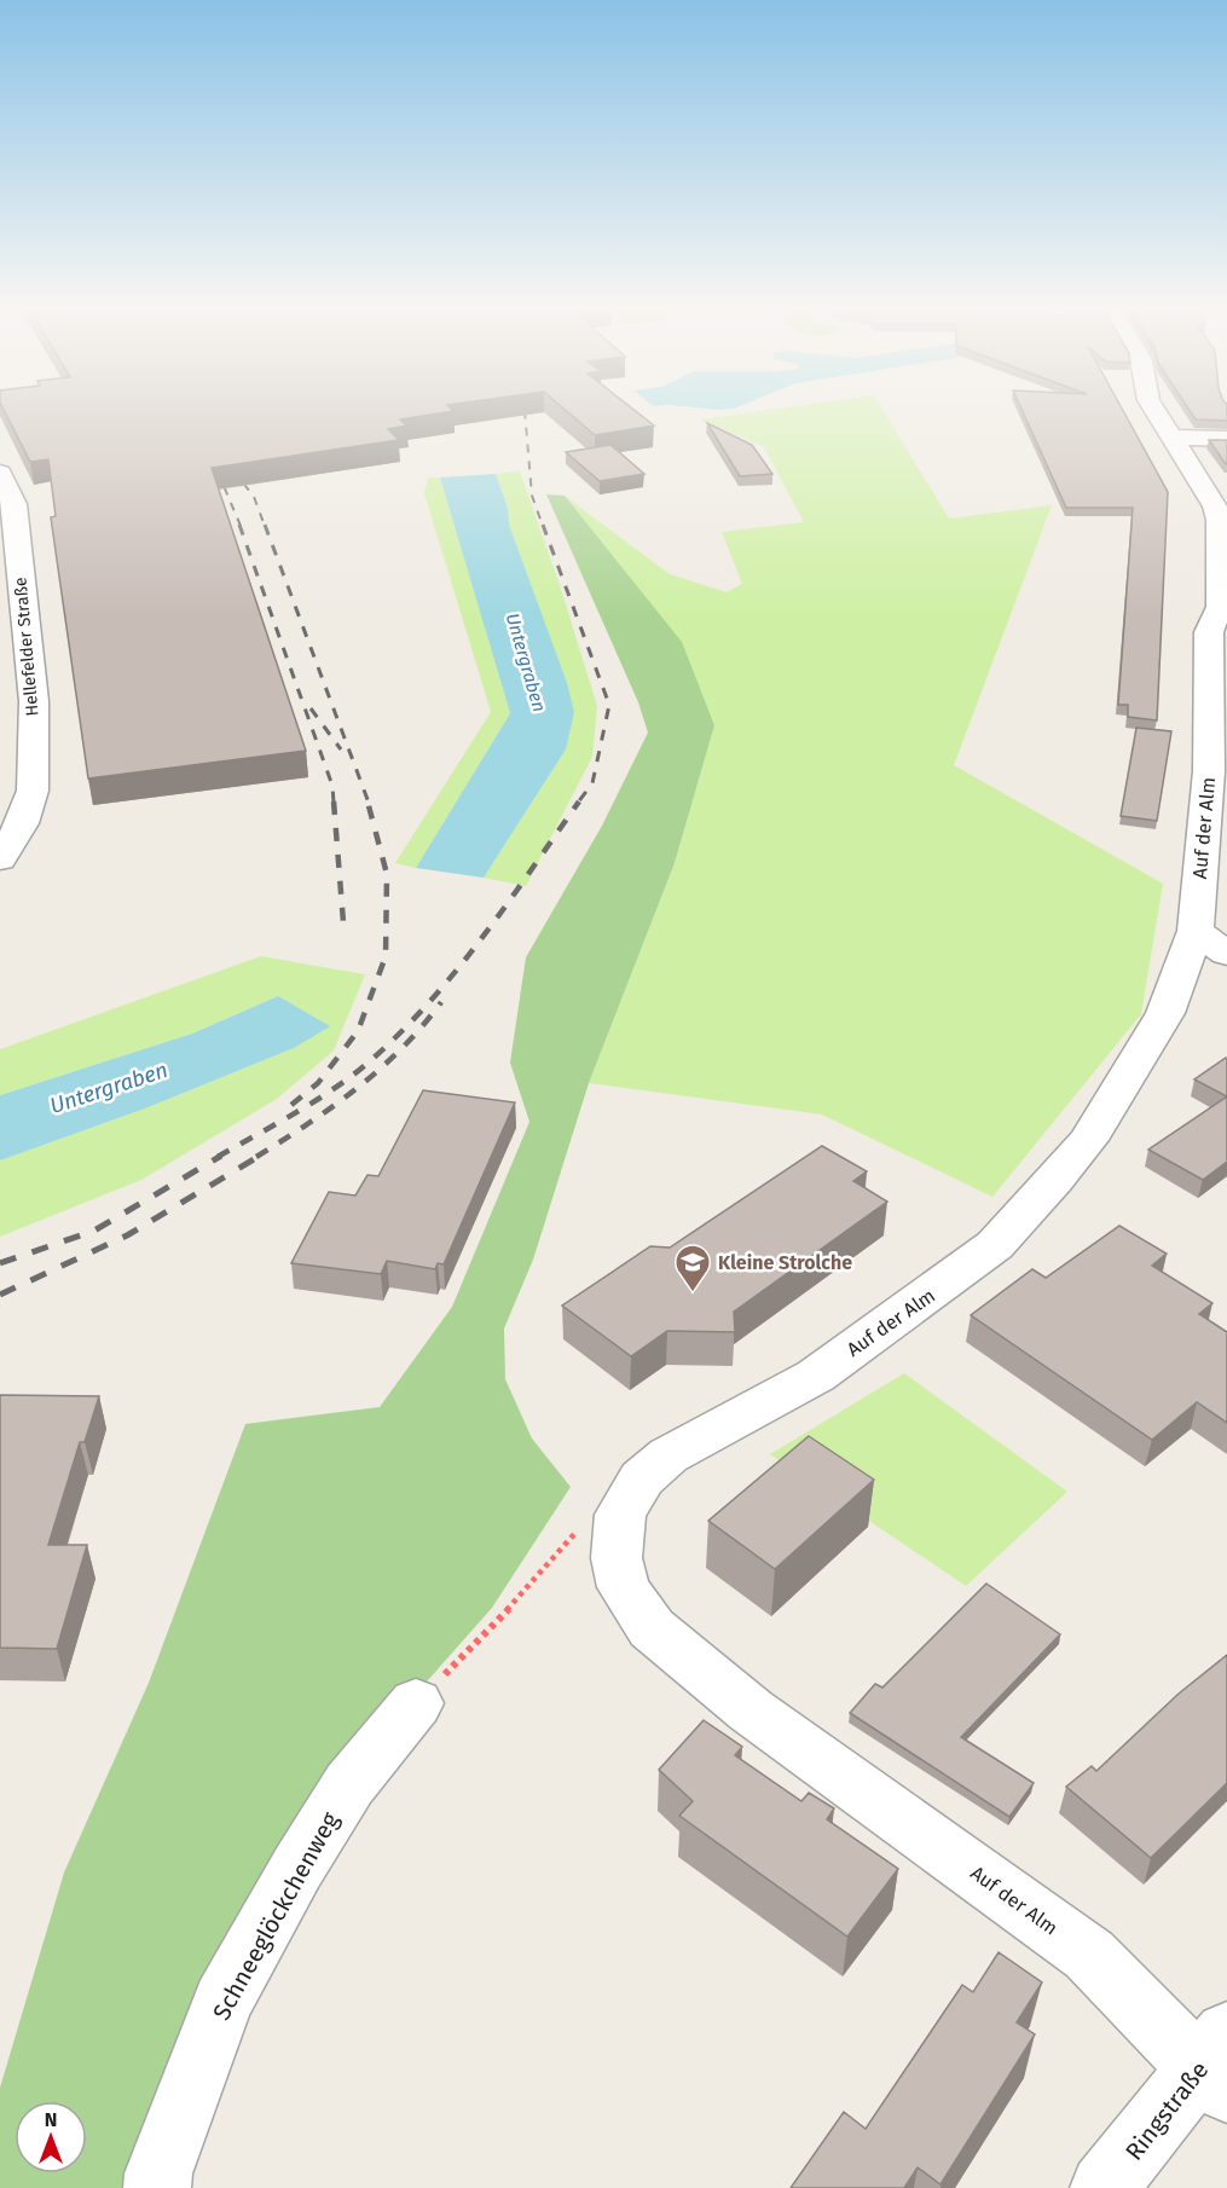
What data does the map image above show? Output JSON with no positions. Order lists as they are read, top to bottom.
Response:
{
  "streets": {
    "street": [
      "Hellefelder Straße",
      "Auf der Alm",
      "Schneeglöckchenweg",
      "Ringstraße"
    ]
  },
  "crossings": [
    ["Auf der Alm", "Ringstraße"]
  ],
  "water": ["Untergraben"],
  "places": {
    "school or university": ["Kleine Strolche"]
  },
  "north": "top"
}
